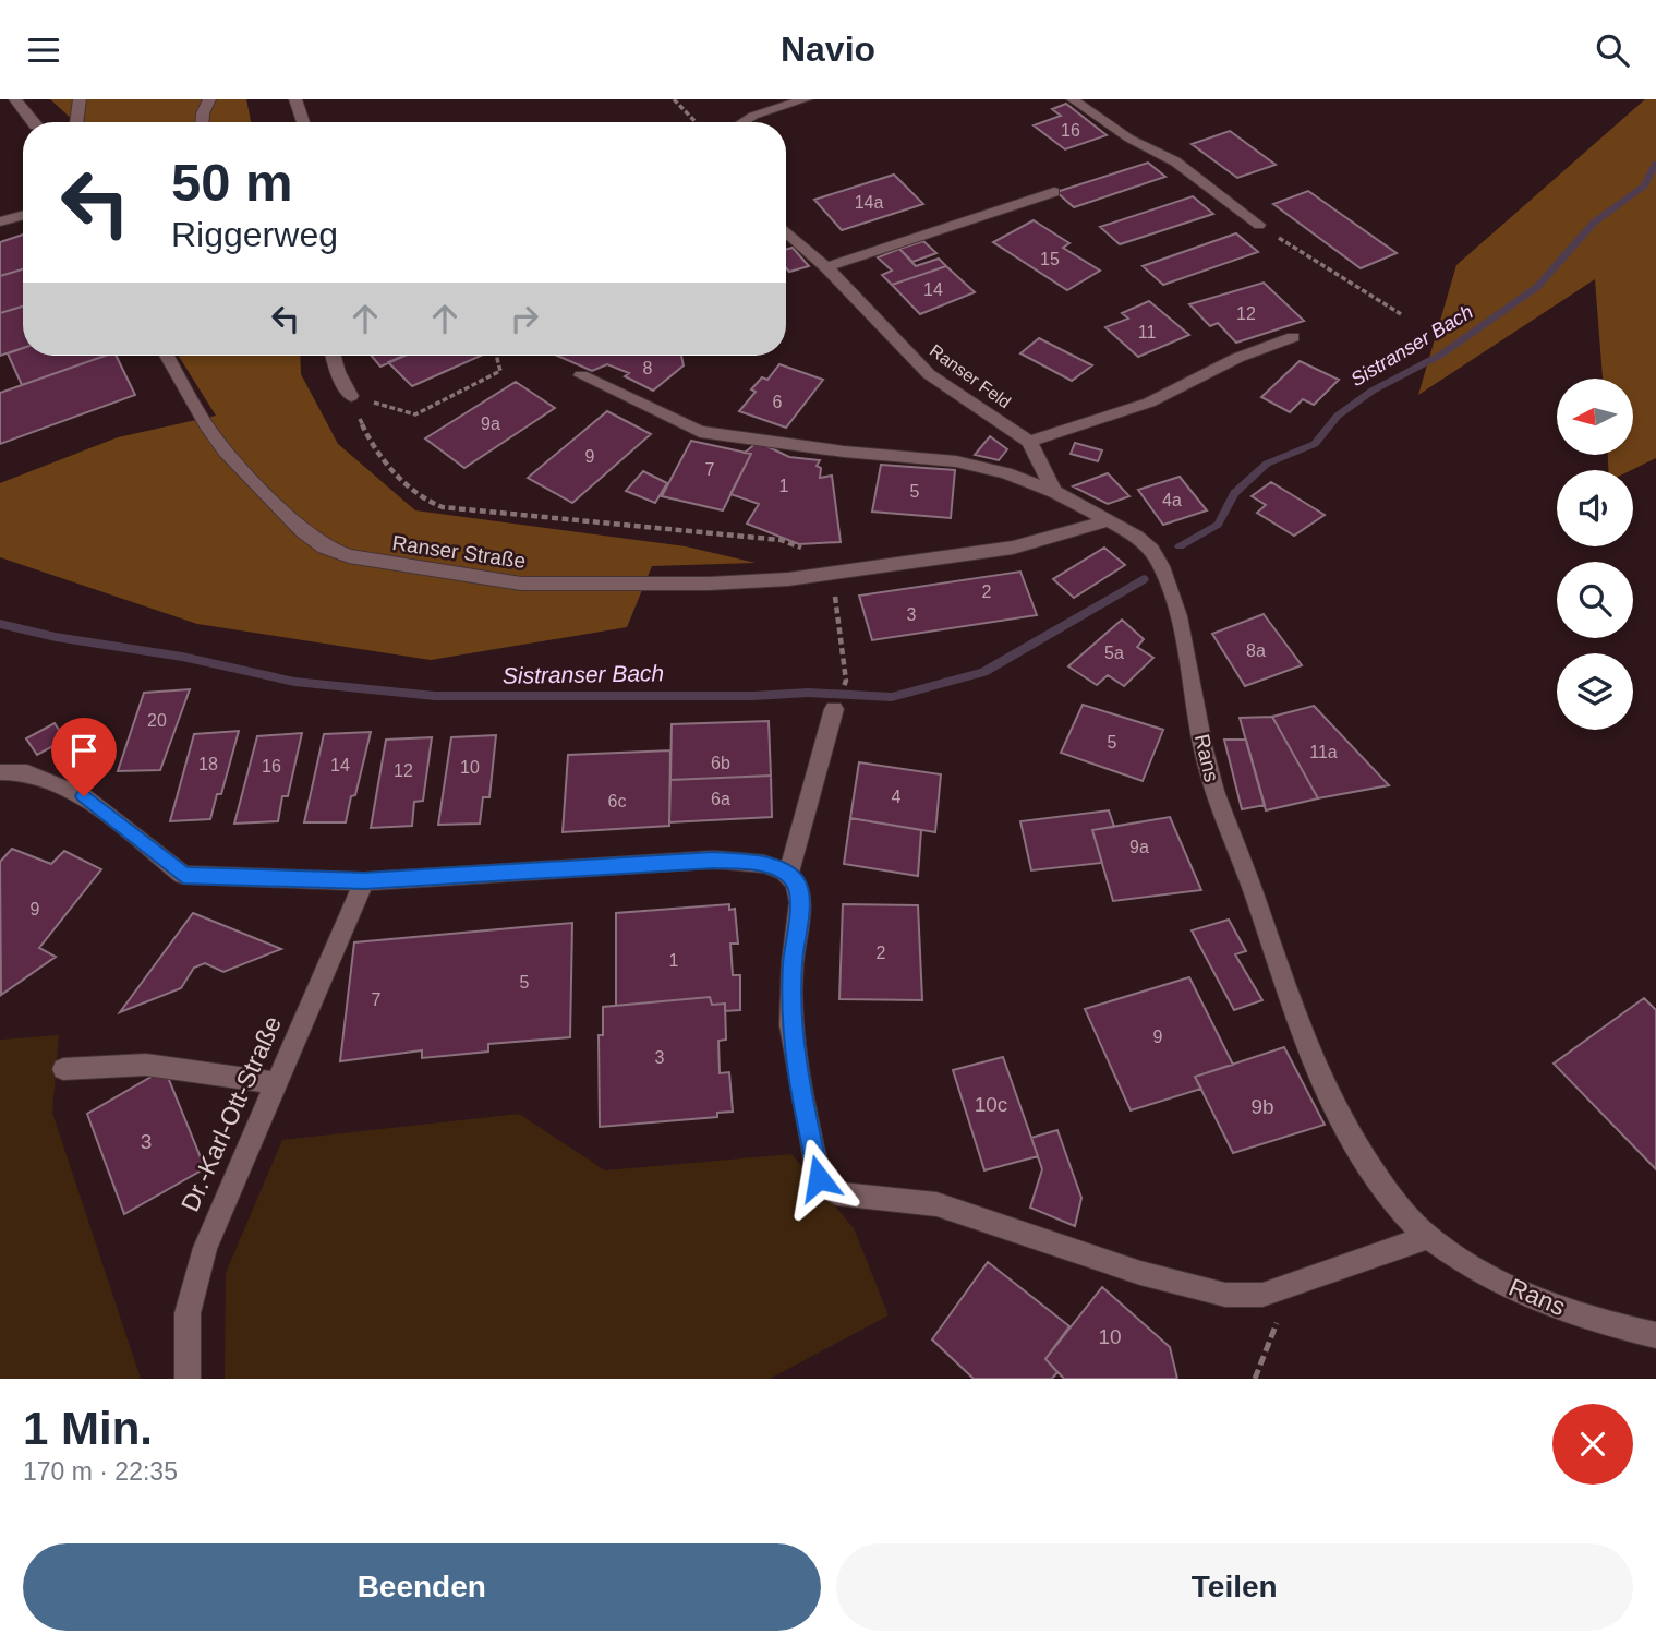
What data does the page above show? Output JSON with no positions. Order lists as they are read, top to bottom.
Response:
{
  "streets": {
    "street": [
      "Ranser Feld",
      "Ranser Straße",
      "Rans",
      "Dr.-Karl-Ott-Straße"
    ]
  },
  "water": ["Sistranser Bach"],
  "house_numbers": [
    "16",
    "14a",
    "15",
    "14",
    "12",
    "11",
    "8",
    "6",
    "9a",
    "9",
    "7",
    "1",
    "5",
    "4a",
    "2",
    "3",
    "8a",
    "5a",
    "20",
    "5",
    "11a",
    "6b",
    "18",
    "14",
    "16",
    "10",
    "12",
    "4",
    "6a",
    "6c",
    "9a",
    "9",
    "2",
    "1",
    "5",
    "7",
    "9",
    "3",
    "10c",
    "9b",
    "3",
    "10"
  ],
  "north": "left",
  "page": {
    "header": "Navio",
    "turn": ["50 m", "Riggerweg"],
    "heading": ["1 Min.", "170 m · 22:35"],
    "buttons": ["Beenden", "Teilen"]
  }
}
